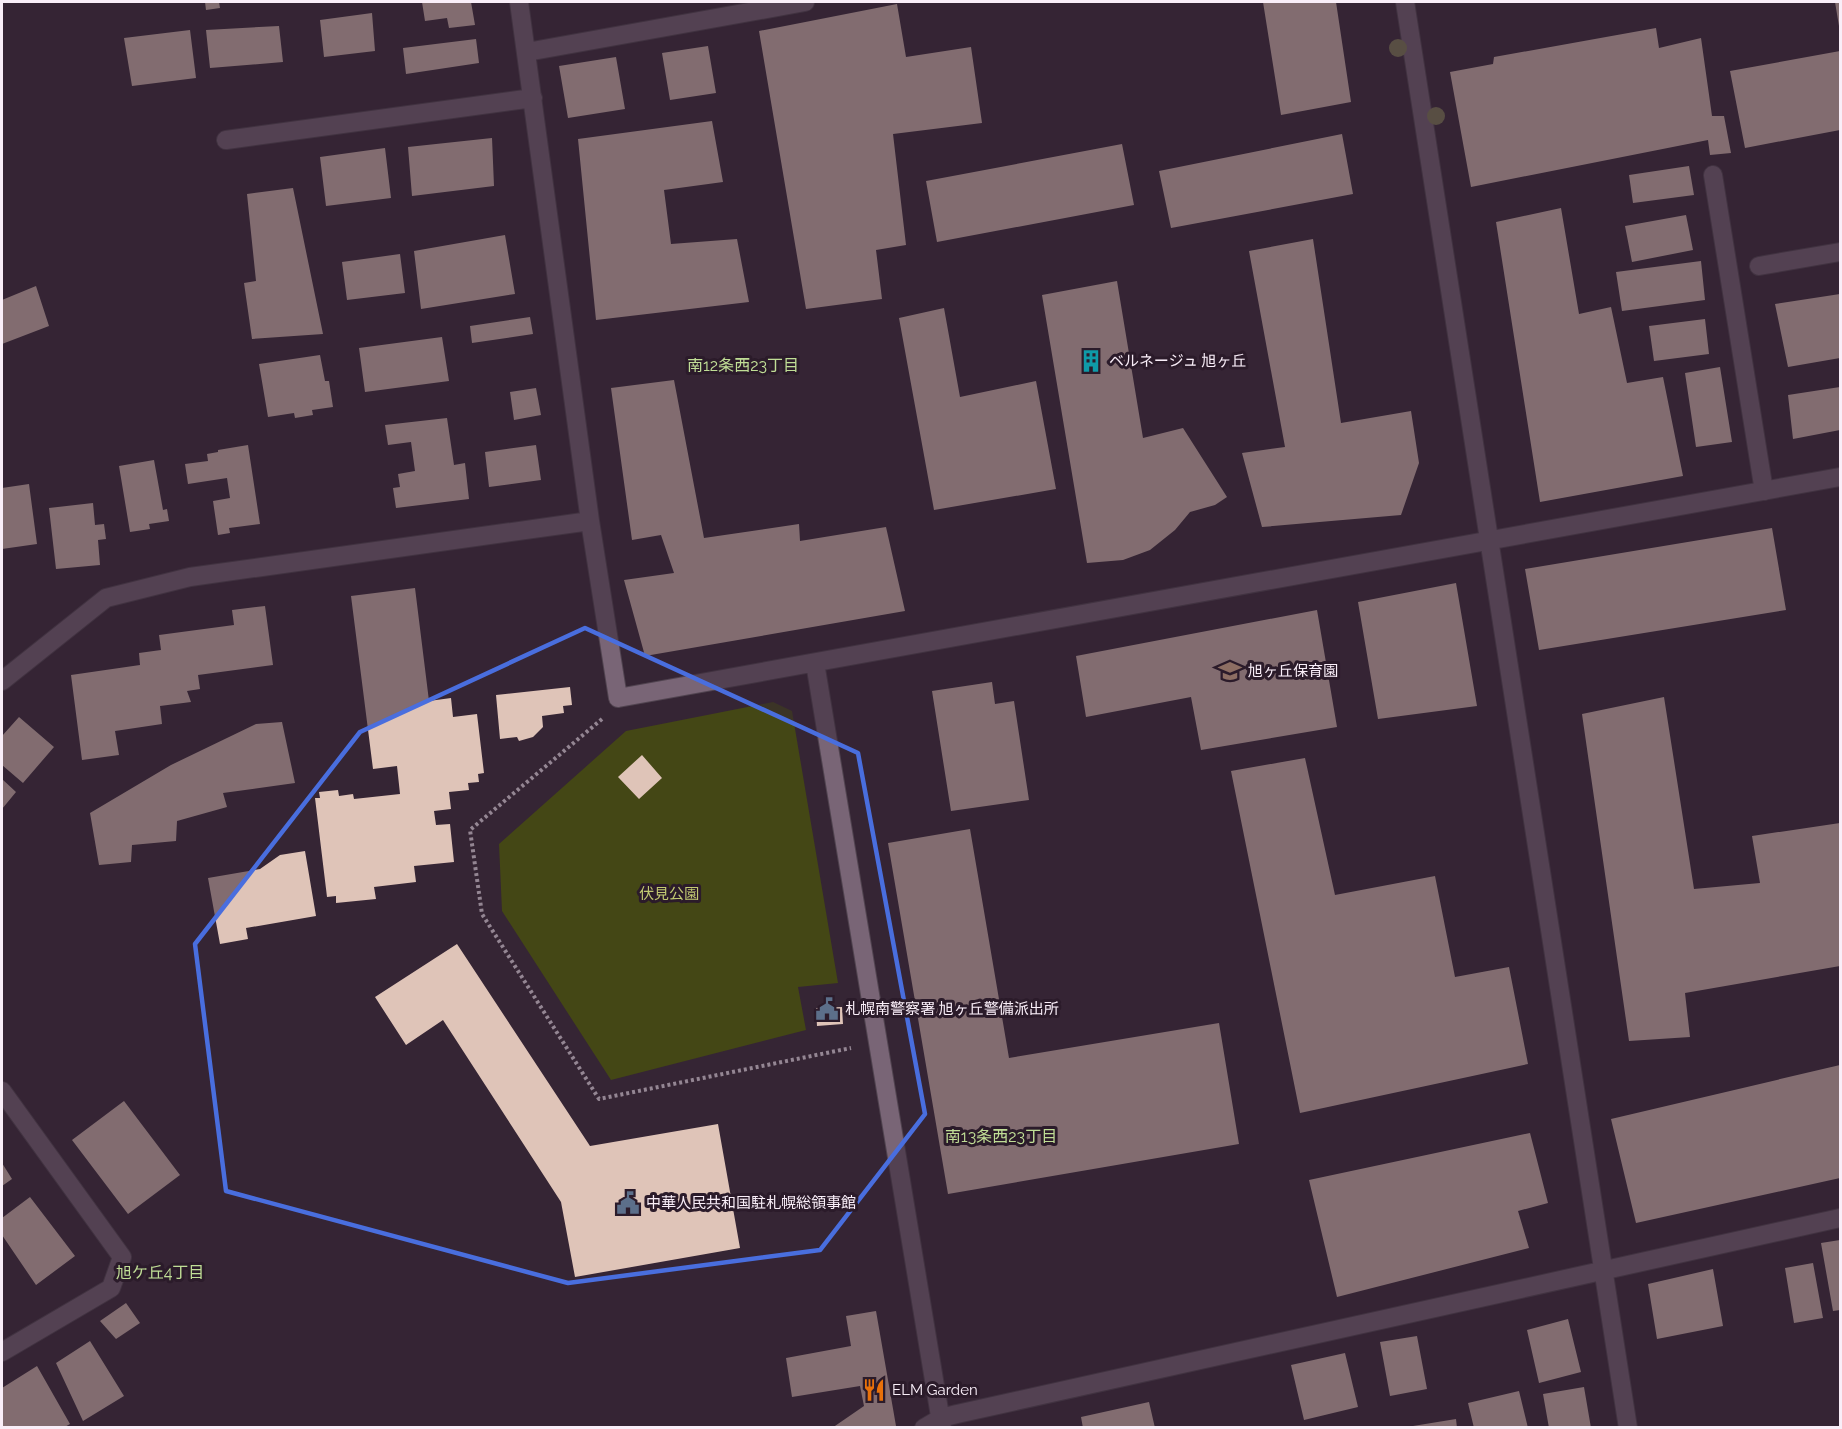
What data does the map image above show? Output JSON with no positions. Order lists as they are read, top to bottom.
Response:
{
  "districts": ["南12条西23丁目", "南13条西23丁目", "旭ケ丘4丁目"],
  "parks": ["伏見公園"],
  "places": {
    "building": ["ベルネージュ 旭ヶ丘"],
    "school or university": ["旭ヶ丘保育園"],
    "public building": ["札幌南警察署 旭ヶ丘警備派出所", "中華人民共和国駐札幌総領事館"],
    "restaurant": ["ELM Garden"]
  }
}
